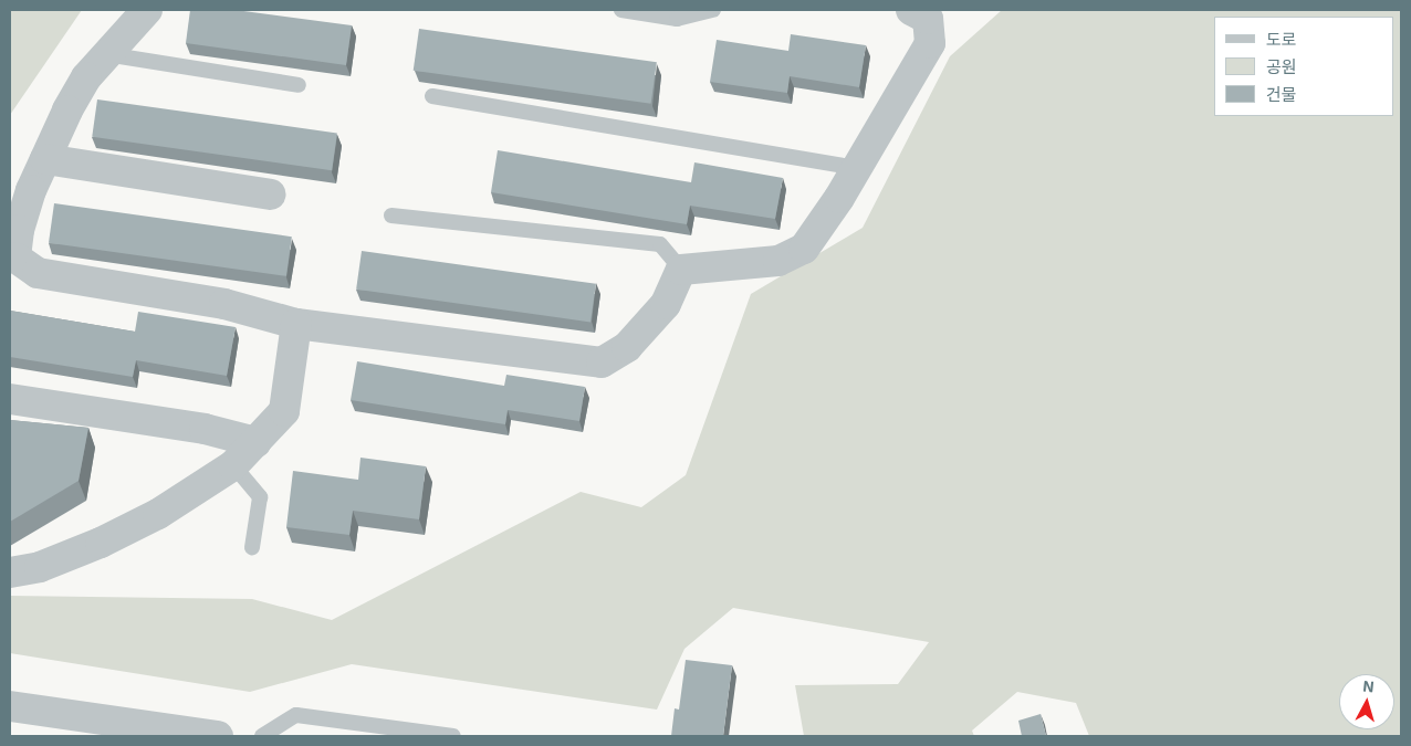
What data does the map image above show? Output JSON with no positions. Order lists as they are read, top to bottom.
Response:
{
  "legend": ["도로", "공원", "건물"],
  "north": "top"
}
